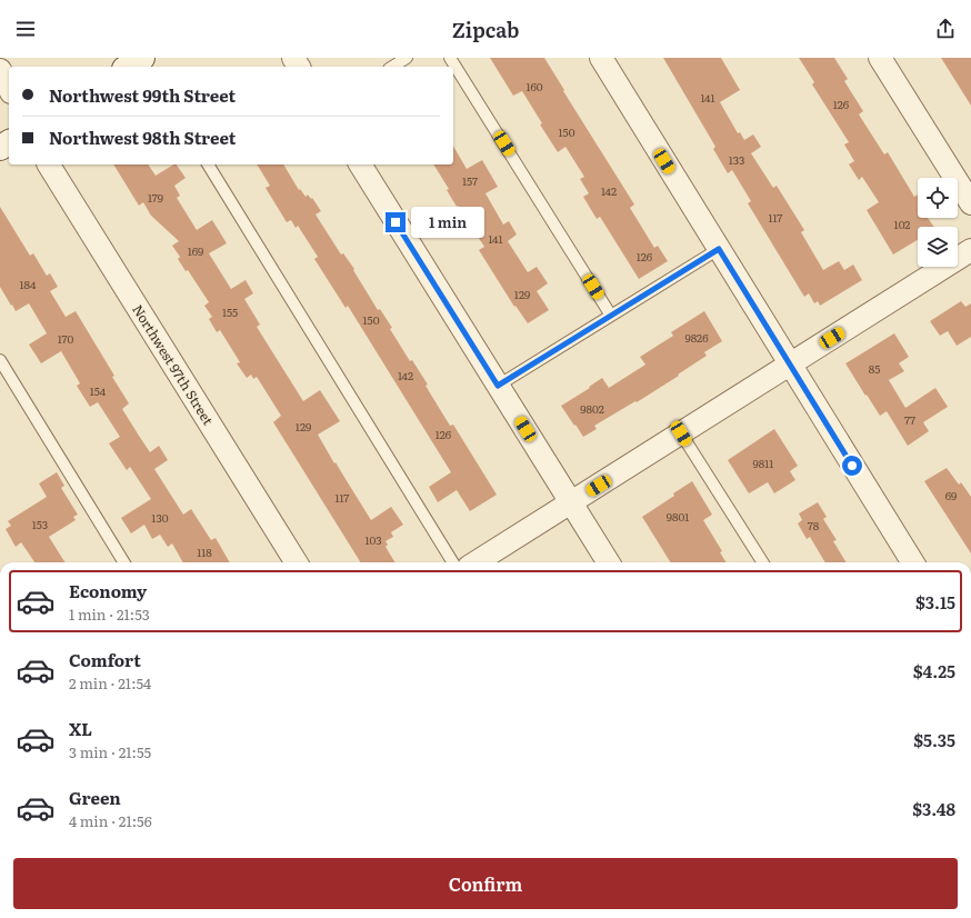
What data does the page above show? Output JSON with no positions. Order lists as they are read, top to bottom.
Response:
{
  "streets": {
    "street": ["Northwest 97th Street"]
  },
  "house_numbers": [
    "160",
    "141",
    "126",
    "150",
    "133",
    "157",
    "142",
    "179",
    "117",
    "102",
    "141",
    "169",
    "126",
    "184",
    "129",
    "155",
    "150",
    "9826",
    "170",
    "85",
    "142",
    "154",
    "9802",
    "77",
    "129",
    "126",
    "9811",
    "69",
    "117",
    "9801",
    "130",
    "153",
    "78",
    "103",
    "118"
  ],
  "page": {
    "header": "Zipcab",
    "banner": ["Northwest 99th Street", "Northwest 98th Street"],
    "bubble": "1 min",
    "list": [
      {
        "name": "Economy",
        "note": "1 min · 21:53",
        "value": "$3.15"
      },
      {
        "name": "Comfort",
        "note": "2 min · 21:54",
        "value": "$4.25"
      },
      {
        "name": "XL",
        "note": "3 min · 21:55",
        "value": "$5.35"
      },
      {
        "name": "Green",
        "note": "4 min · 21:56",
        "value": "$3.48"
      }
    ],
    "buttons": "Confirm"
  }
}
